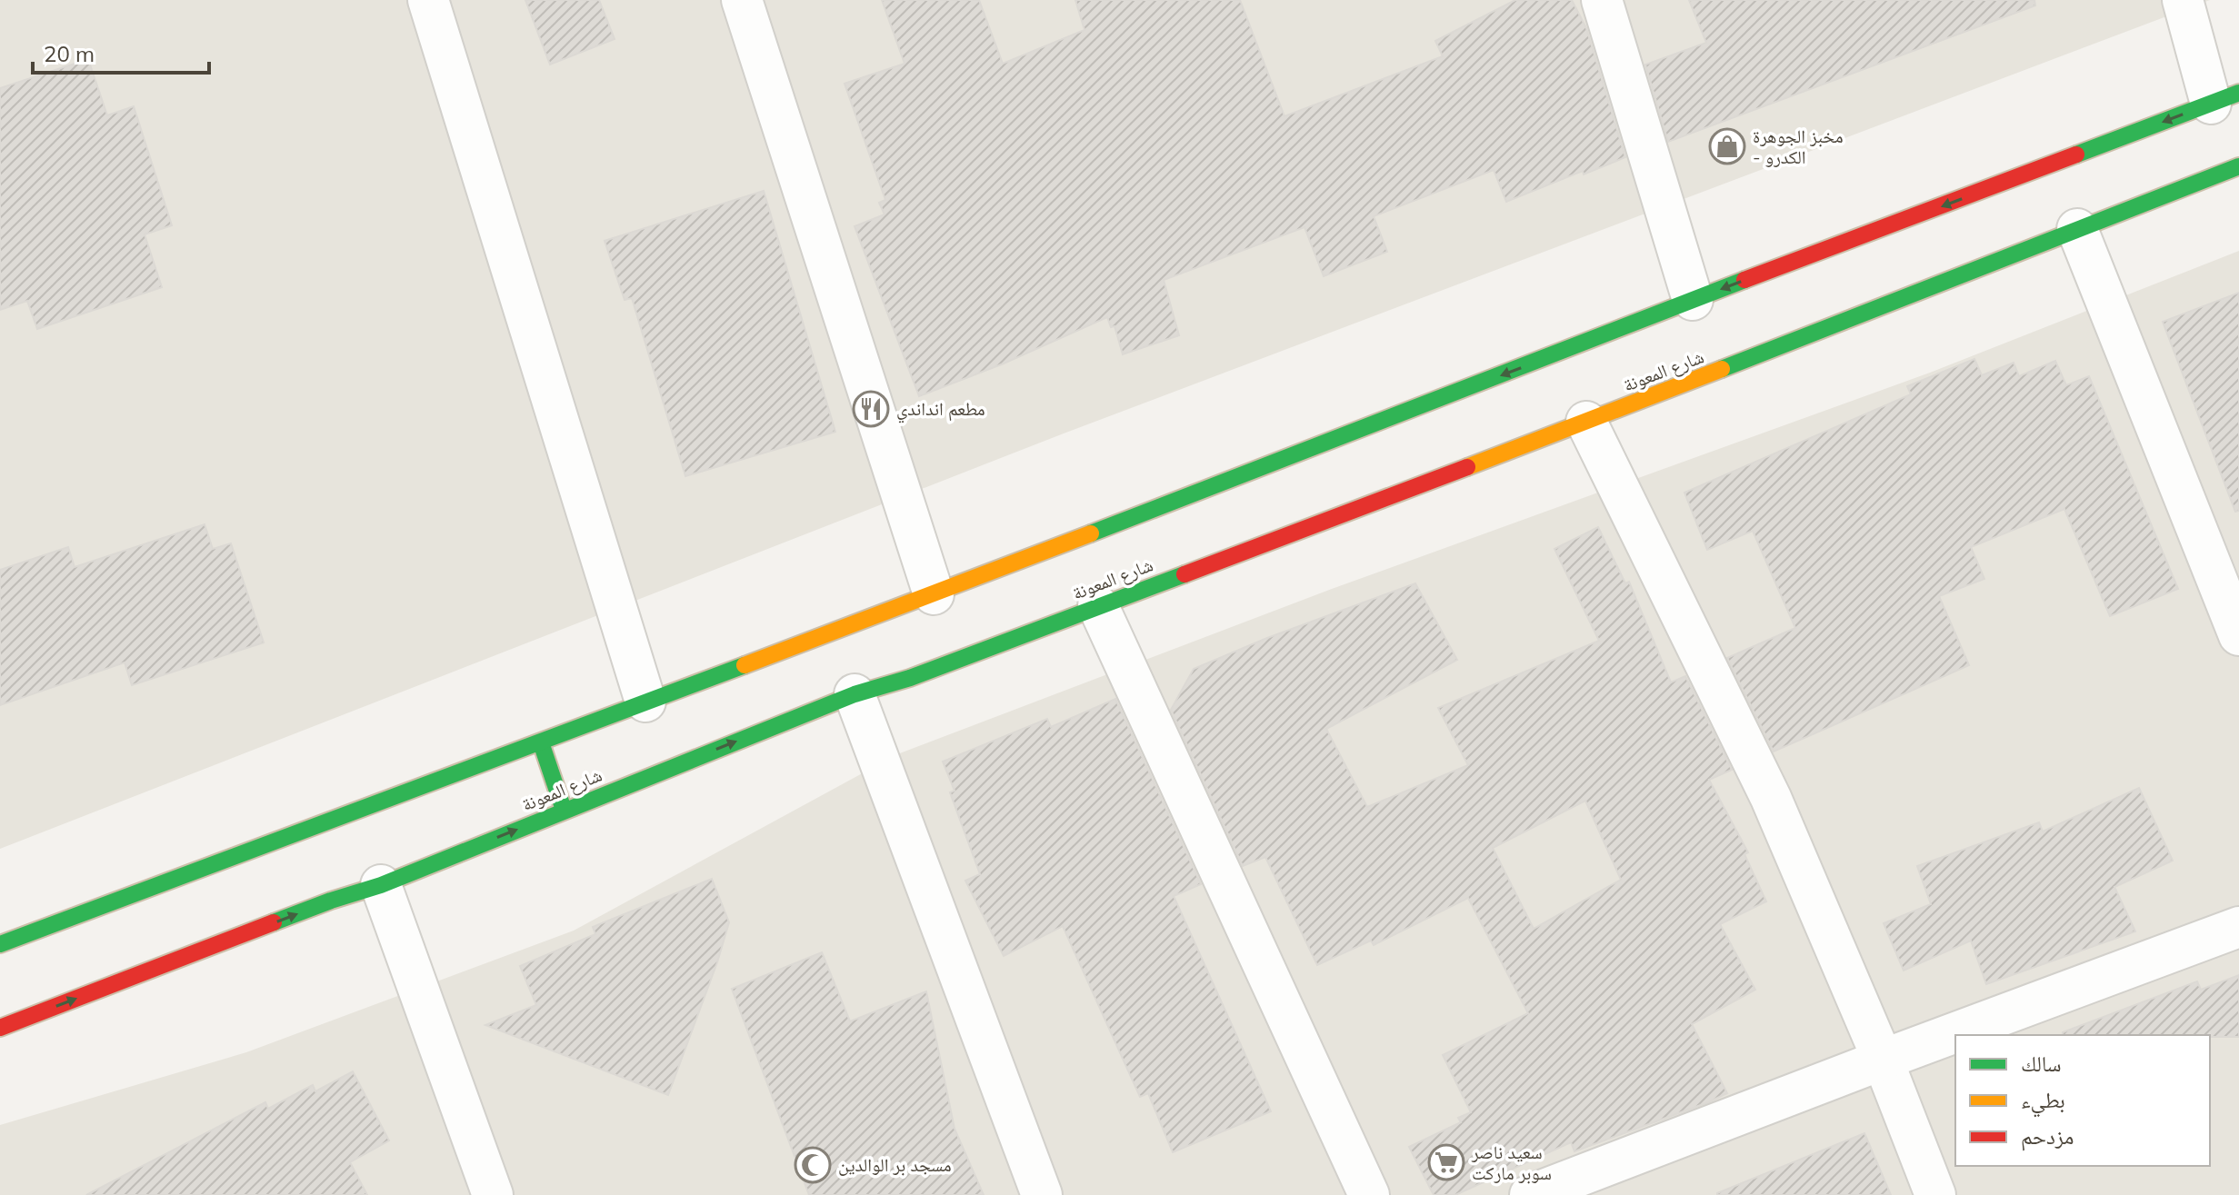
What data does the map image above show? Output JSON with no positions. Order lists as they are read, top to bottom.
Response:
{
  "streets": {
    "highway": ["شارع المعونة"]
  },
  "places": {
    "shop": ["مخبز الجوهرة - الكدرو"],
    "restaurant": ["مطعم انداندي"],
    "supermarket": ["سعيد ناصر سوبر ماركت"],
    "mosque": ["مسجد بر الوالدين"]
  },
  "legend": ["سالك", "بطيء", "مزدحم"],
  "scale_bar": "20 m"
}
